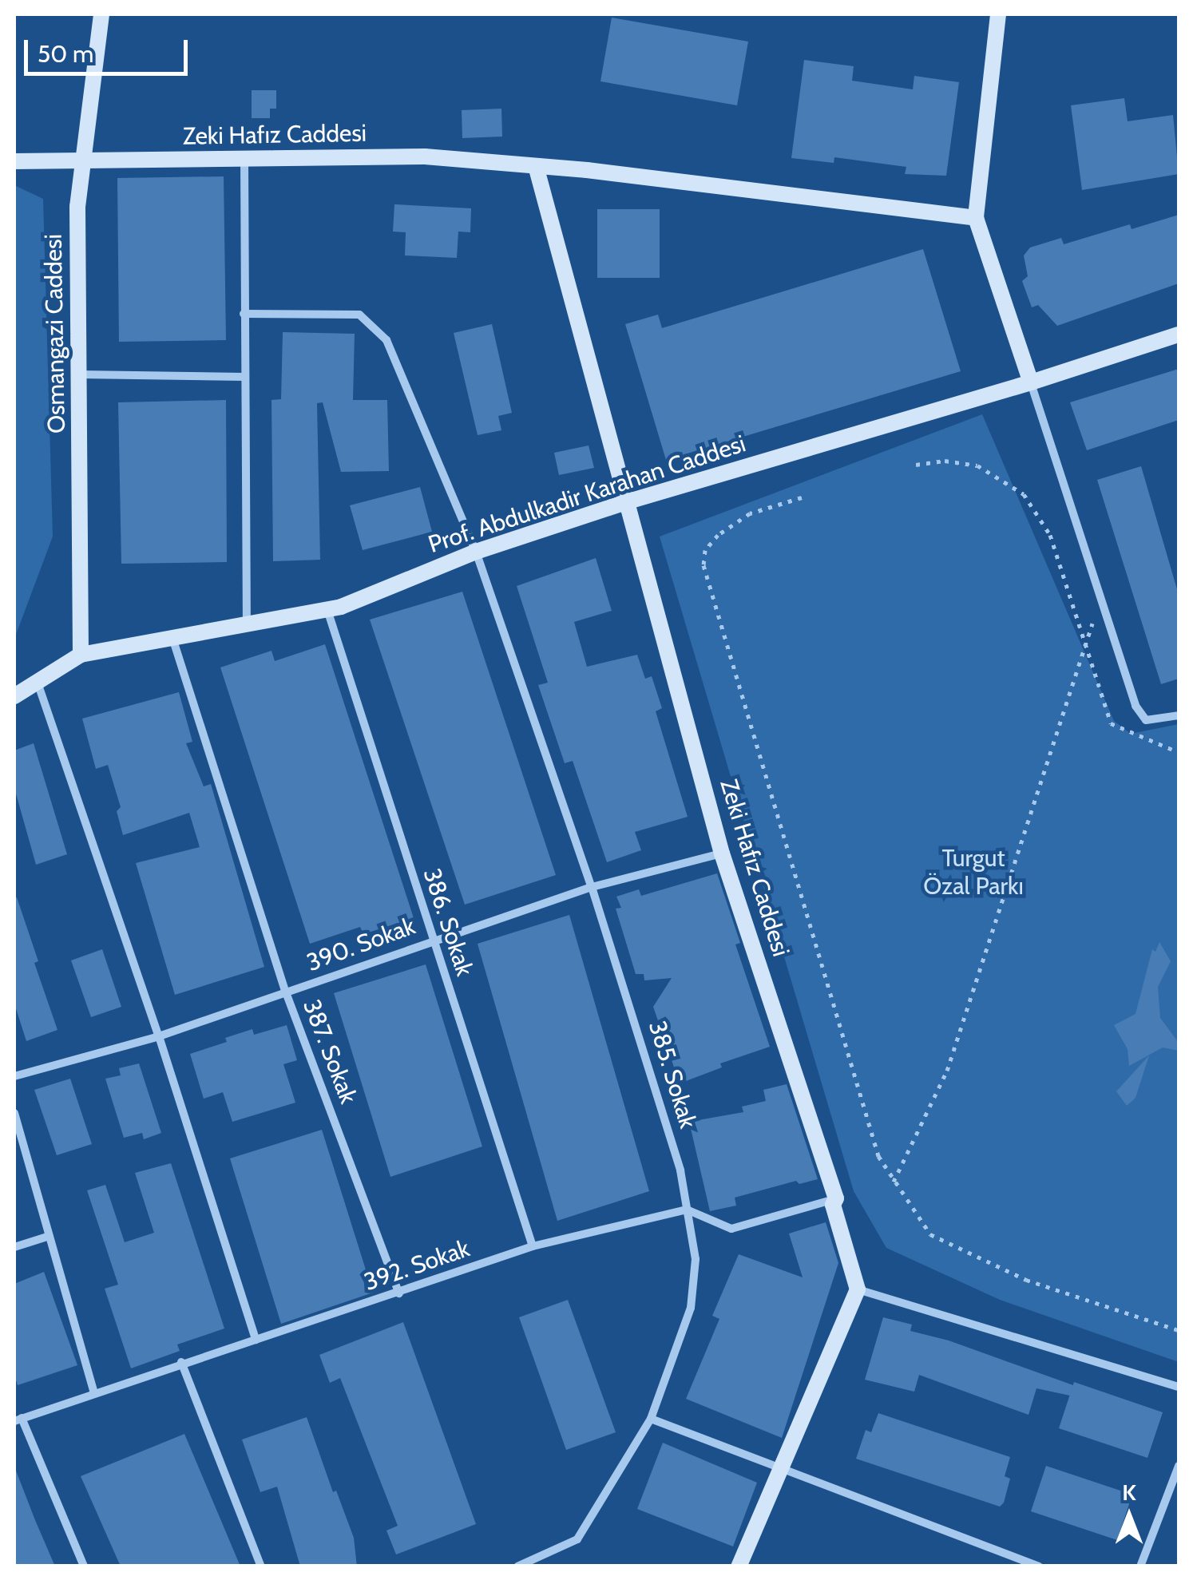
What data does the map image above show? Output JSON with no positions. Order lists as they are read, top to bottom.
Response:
{
  "streets": {
    "street": [
      "Zeki Hafız Caddesi",
      "Osmangazi Caddesi",
      "Prof. Abdulkadir Karahan Caddesi",
      "386. Sokak",
      "390. Sokak",
      "387. Sokak",
      "385. Sokak",
      "392. Sokak"
    ]
  },
  "crossings": [
    ["Zeki Hafız Caddesi", "Osmangazi Caddesi"],
    ["Zeki Hafız Caddesi", "Prof. Abdulkadir Karahan Caddesi"],
    ["Zeki Hafız Caddesi", "390. Sokak"],
    ["Osmangazi Caddesi", "Prof. Abdulkadir Karahan Caddesi"],
    ["Prof. Abdulkadir Karahan Caddesi", "386. Sokak"],
    ["Prof. Abdulkadir Karahan Caddesi", "387. Sokak"],
    ["Prof. Abdulkadir Karahan Caddesi", "385. Sokak"],
    ["386. Sokak", "390. Sokak"],
    ["386. Sokak", "392. Sokak"],
    ["390. Sokak", "387. Sokak"],
    ["390. Sokak", "385. Sokak"],
    ["387. Sokak", "392. Sokak"],
    ["385. Sokak", "392. Sokak"]
  ],
  "parks": ["Turgut Özal Parkı"],
  "scale_bar": "50 m",
  "north": "top"
}
